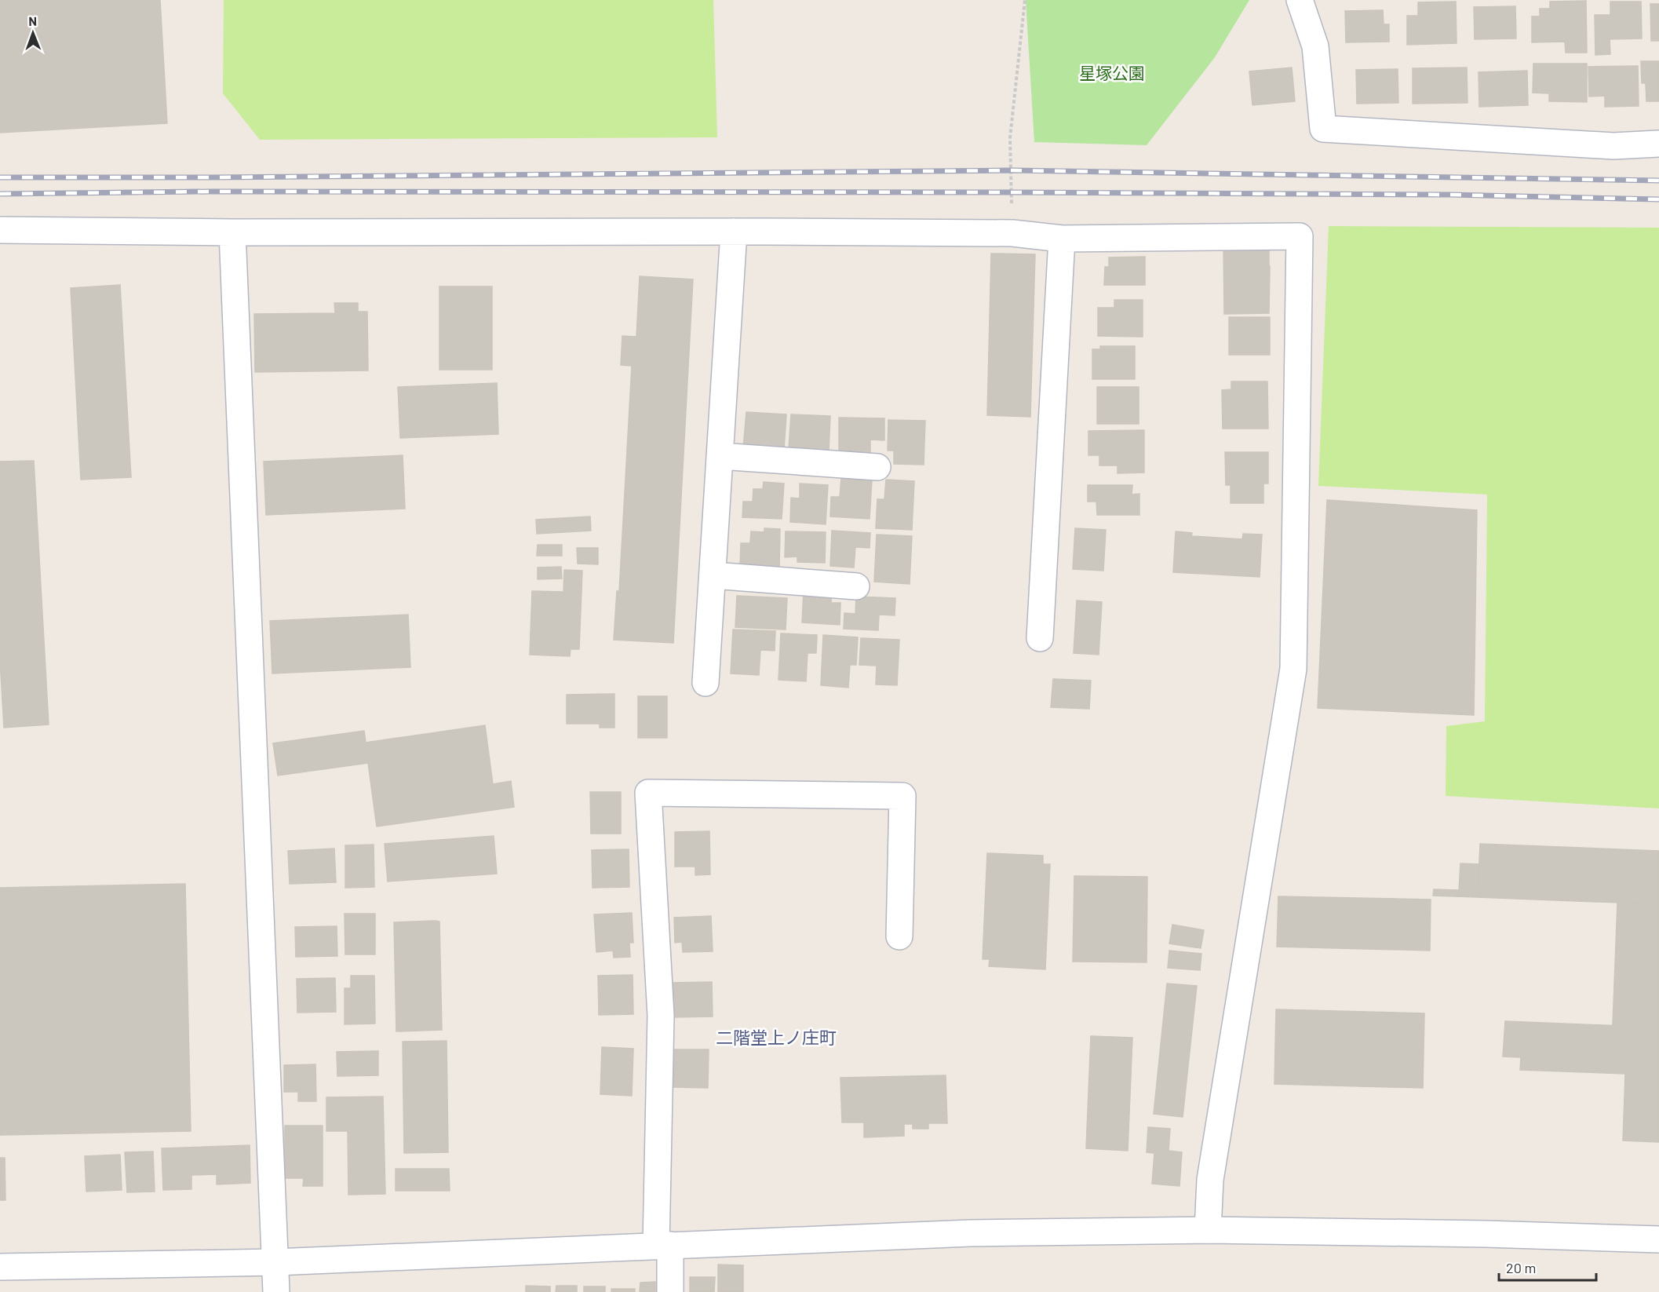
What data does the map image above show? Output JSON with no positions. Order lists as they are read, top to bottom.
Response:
{
  "districts": ["二階堂上ノ庄町"],
  "parks": ["星塚公園"],
  "scale_bar": "20 m",
  "north": "top"
}
